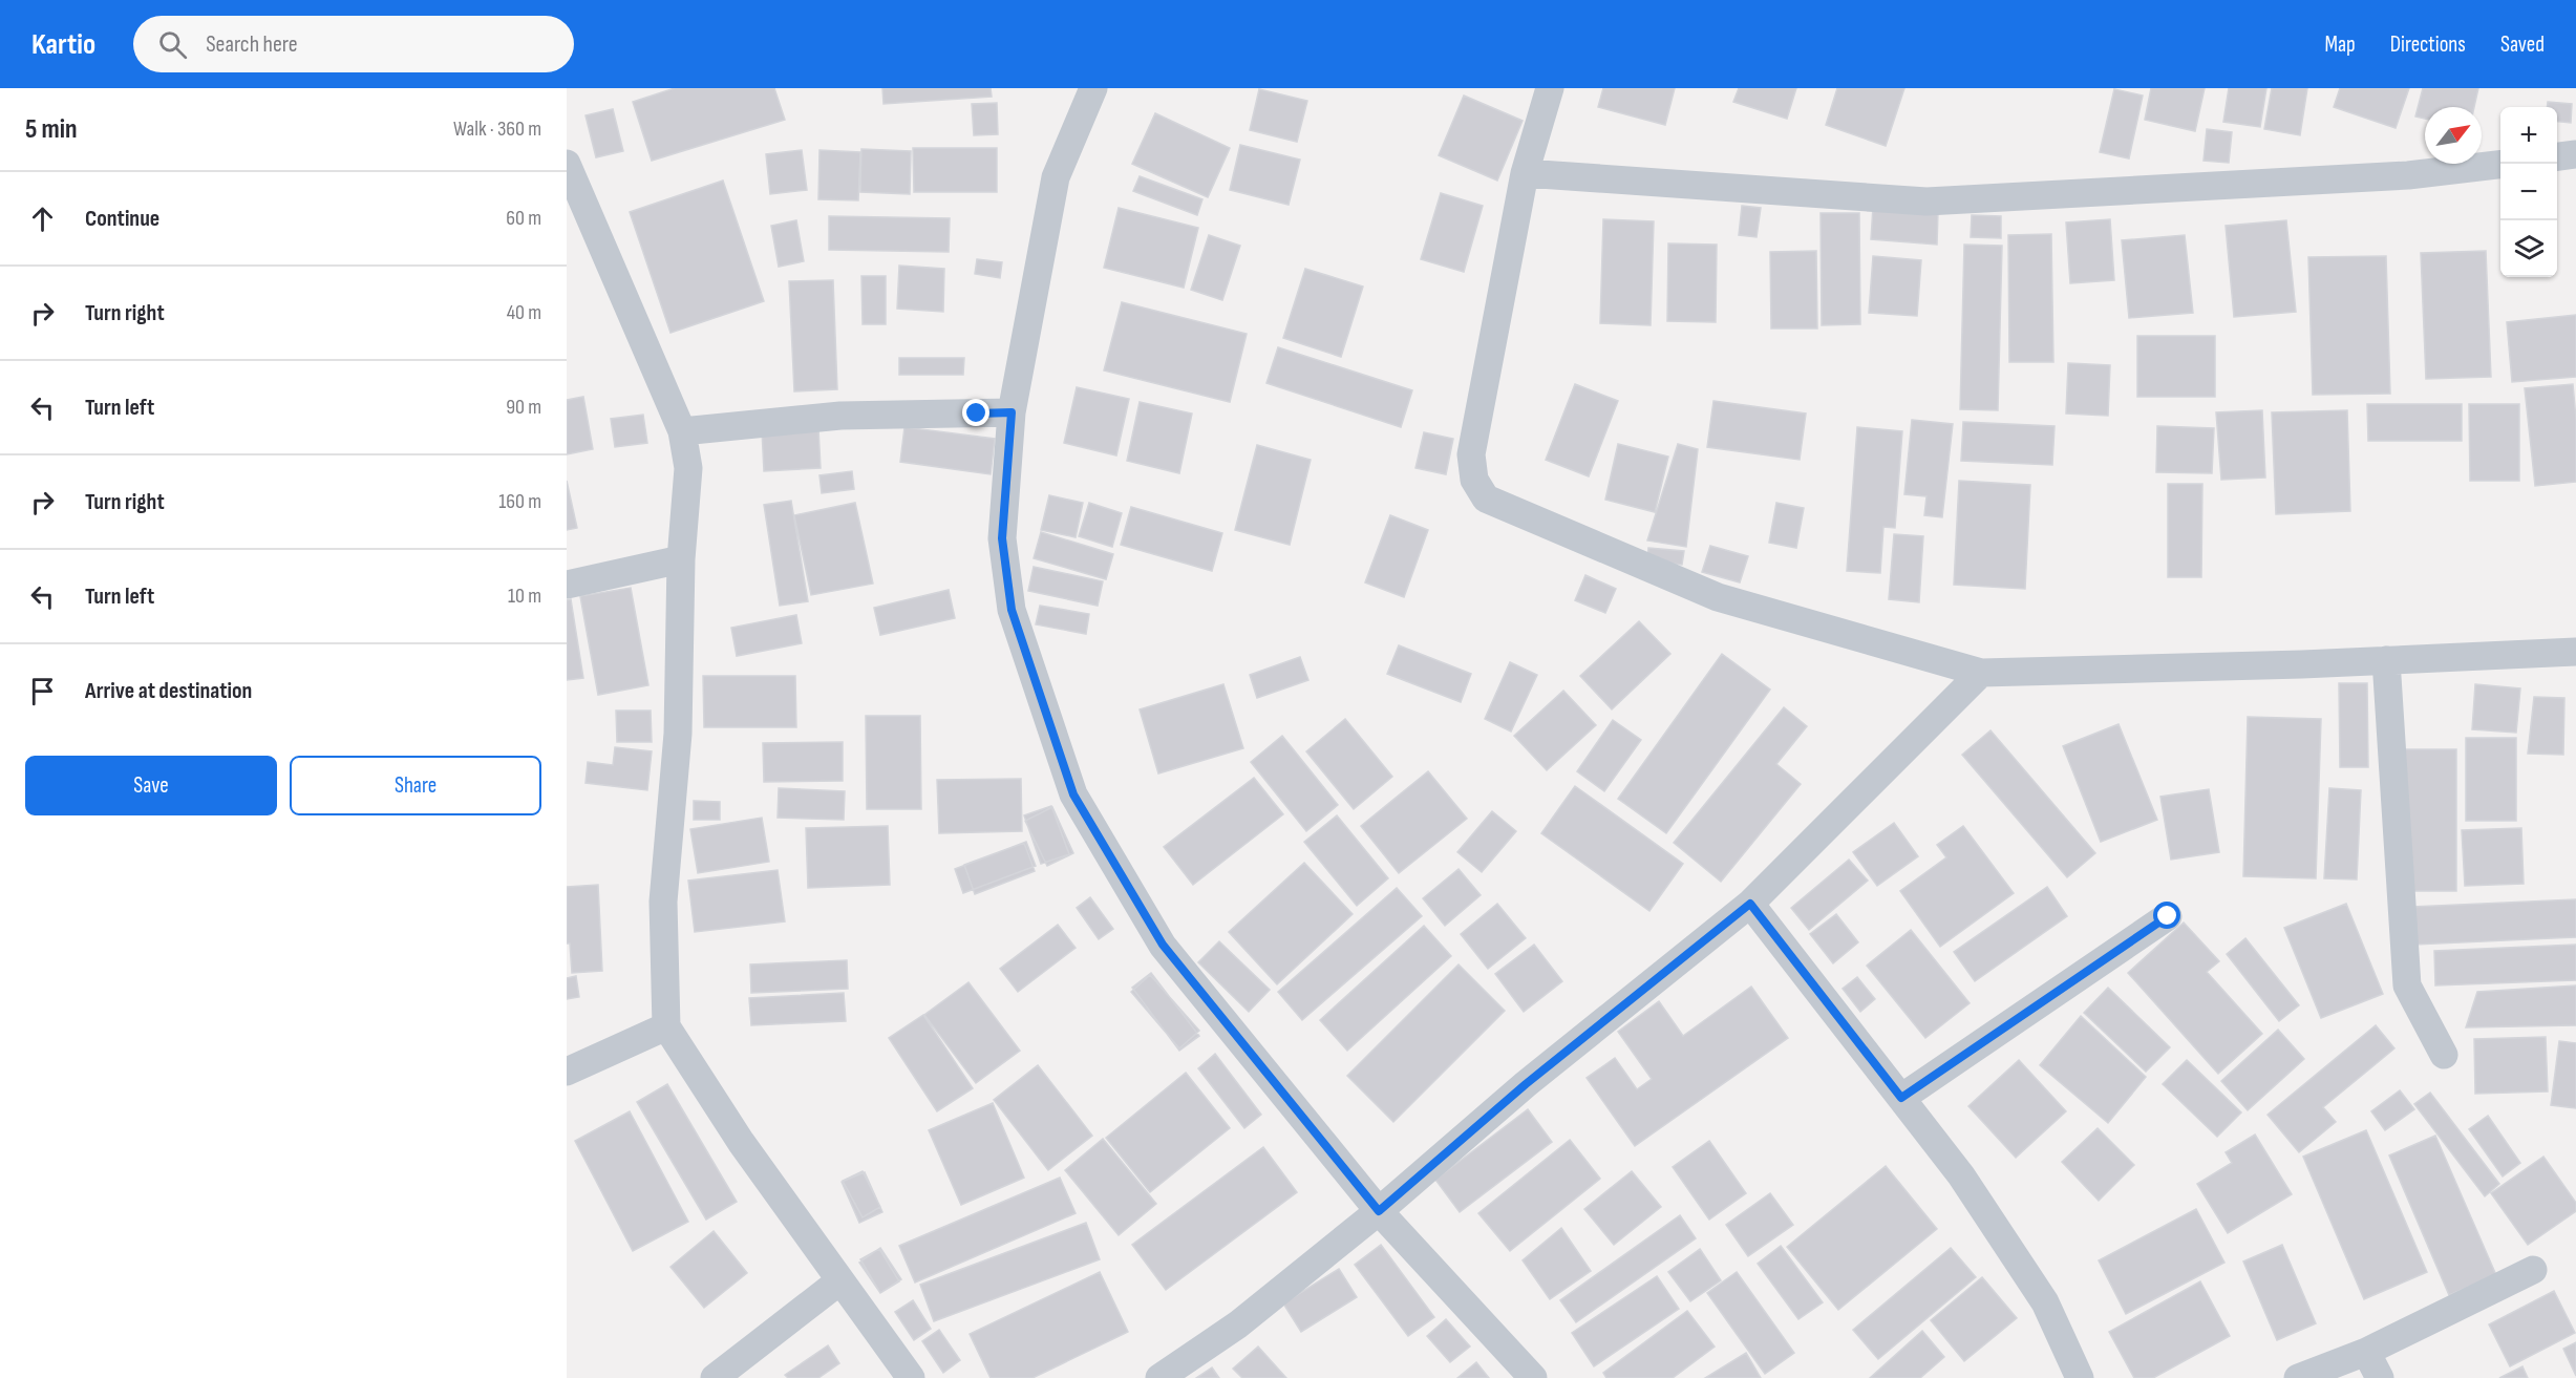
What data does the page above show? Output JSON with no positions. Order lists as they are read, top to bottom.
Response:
{
  "north": "top right",
  "page": {
    "header": "Kartio",
    "search": "Search here",
    "nav": ["Map", "Directions", "Saved"],
    "heading": ["5 min", "Walk · 360 m"],
    "map_buttons": ["+", "−"],
    "list": [
      ["Continue", "60 m"],
      ["Turn right", "40 m"],
      ["Turn left", "90 m"],
      ["Turn right", "160 m"],
      ["Turn left", "10 m"],
      "Arrive at destination"
    ],
    "buttons": ["Save", "Share"]
  }
}
